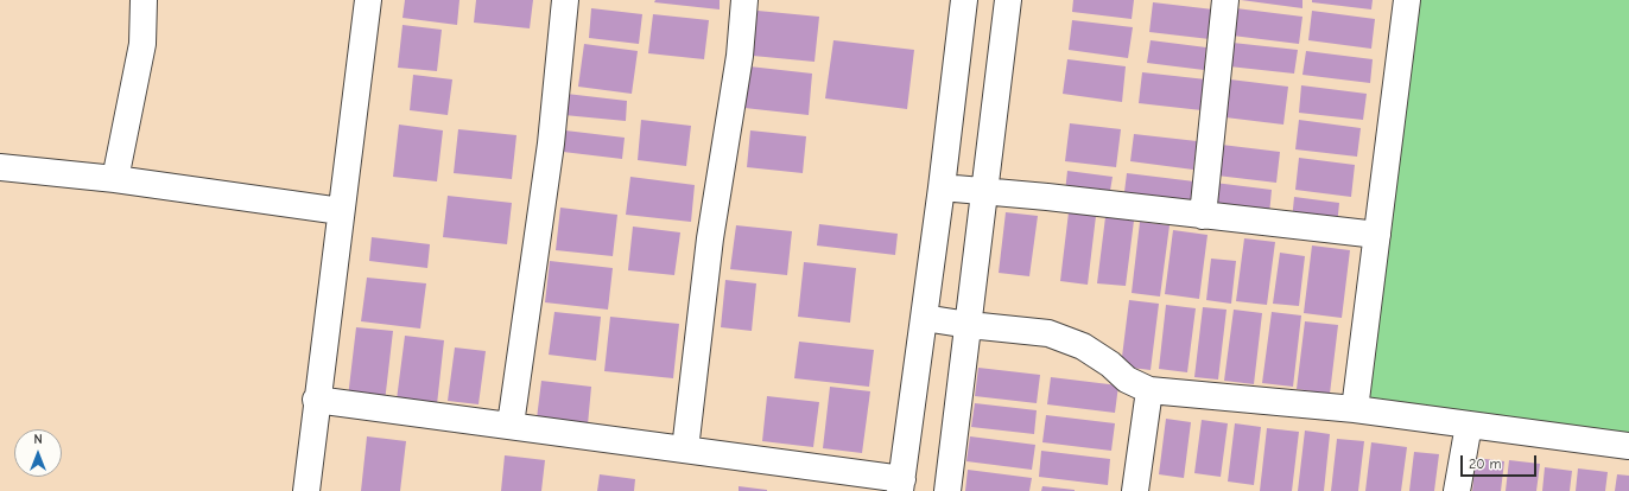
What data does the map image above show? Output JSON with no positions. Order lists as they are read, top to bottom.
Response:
{
  "scale_bar": "20 m",
  "north": "top"
}
